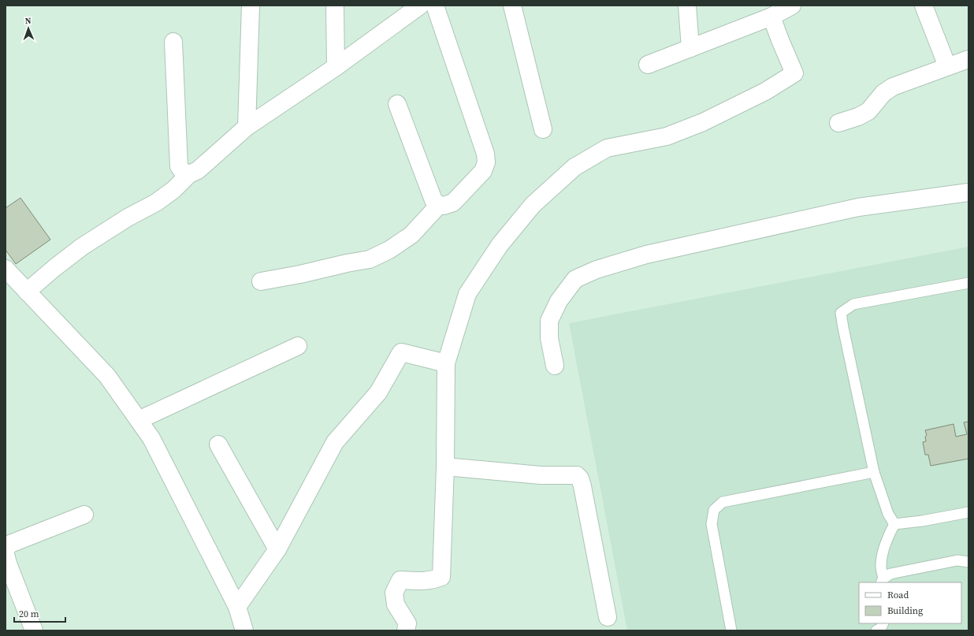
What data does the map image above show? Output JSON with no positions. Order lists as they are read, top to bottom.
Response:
{
  "legend": ["Road", "Building"],
  "scale_bar": "20 m",
  "north": "top"
}
